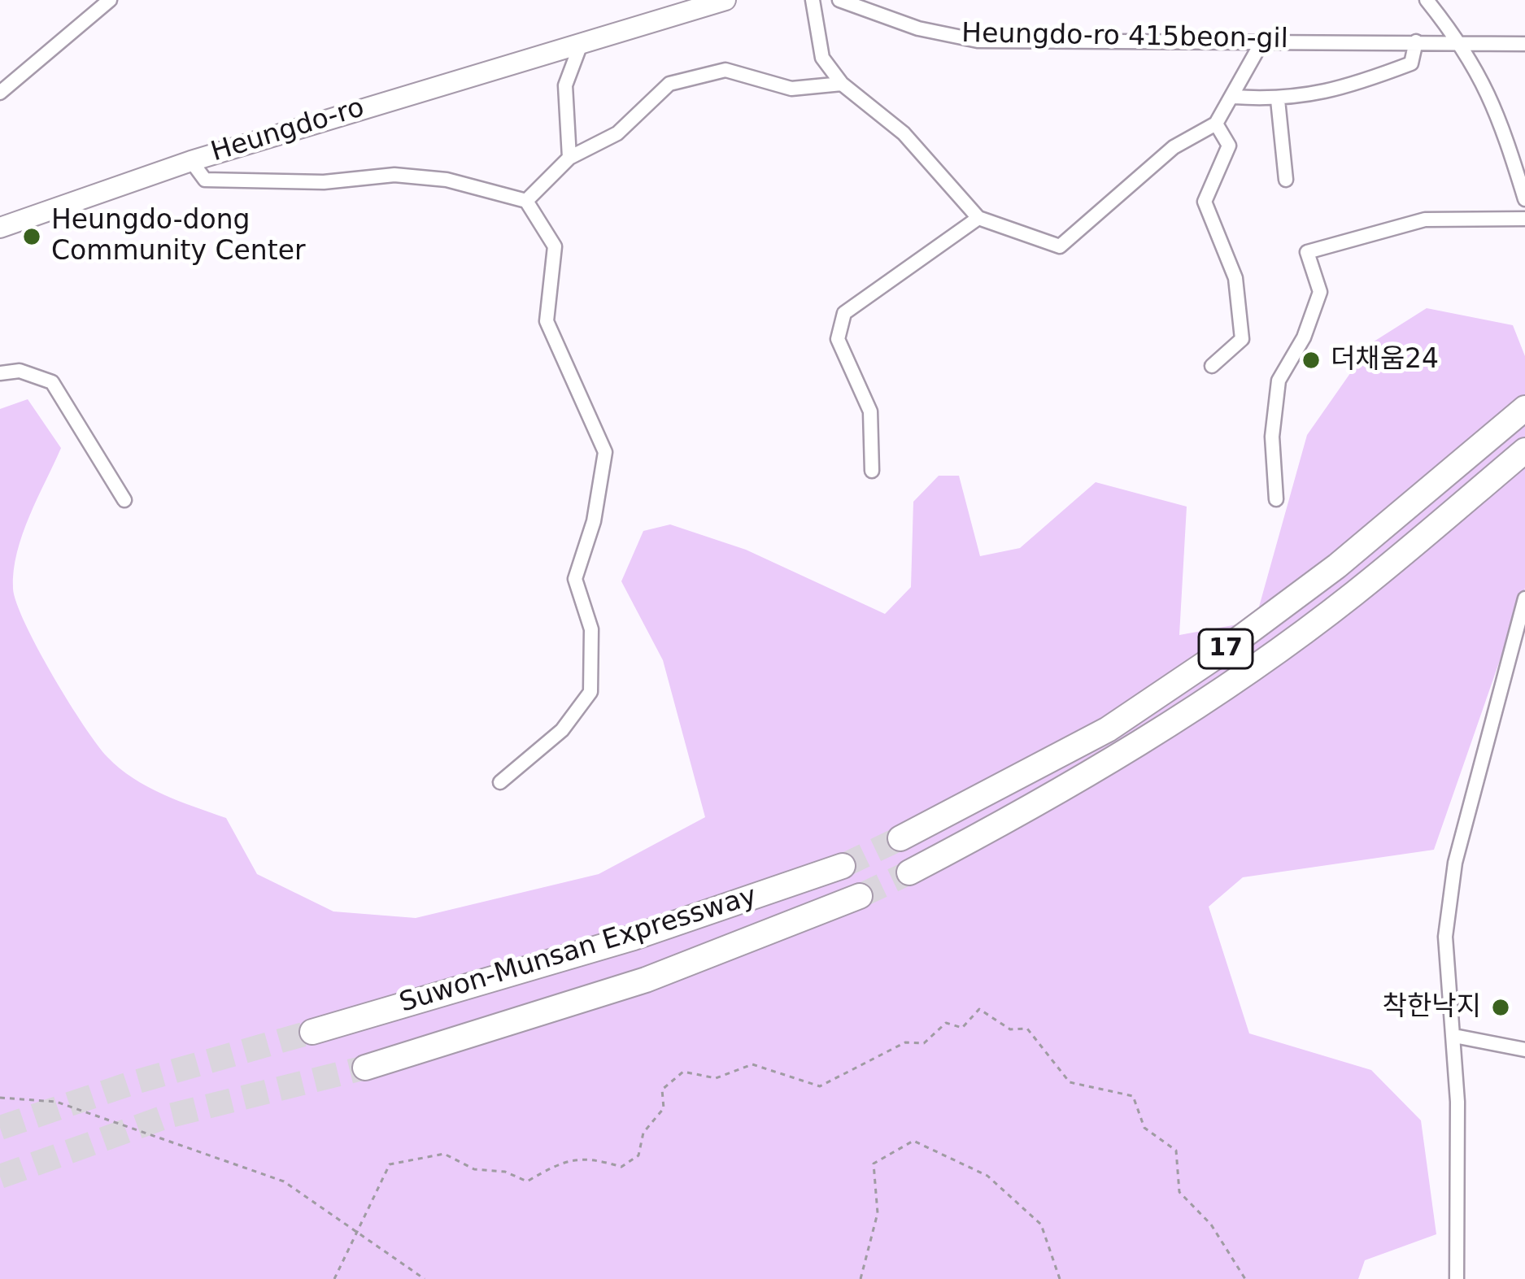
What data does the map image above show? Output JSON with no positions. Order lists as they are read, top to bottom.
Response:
{
  "streets": {
    "highway": ["17", "Suwon-Munsan Expressway"],
    "street": ["Heungdo-ro 415beon-gil", "Heungdo-ro"]
  },
  "places": ["Heungdo-dong Community Center", "더채움24", "착한낙지"]
}
